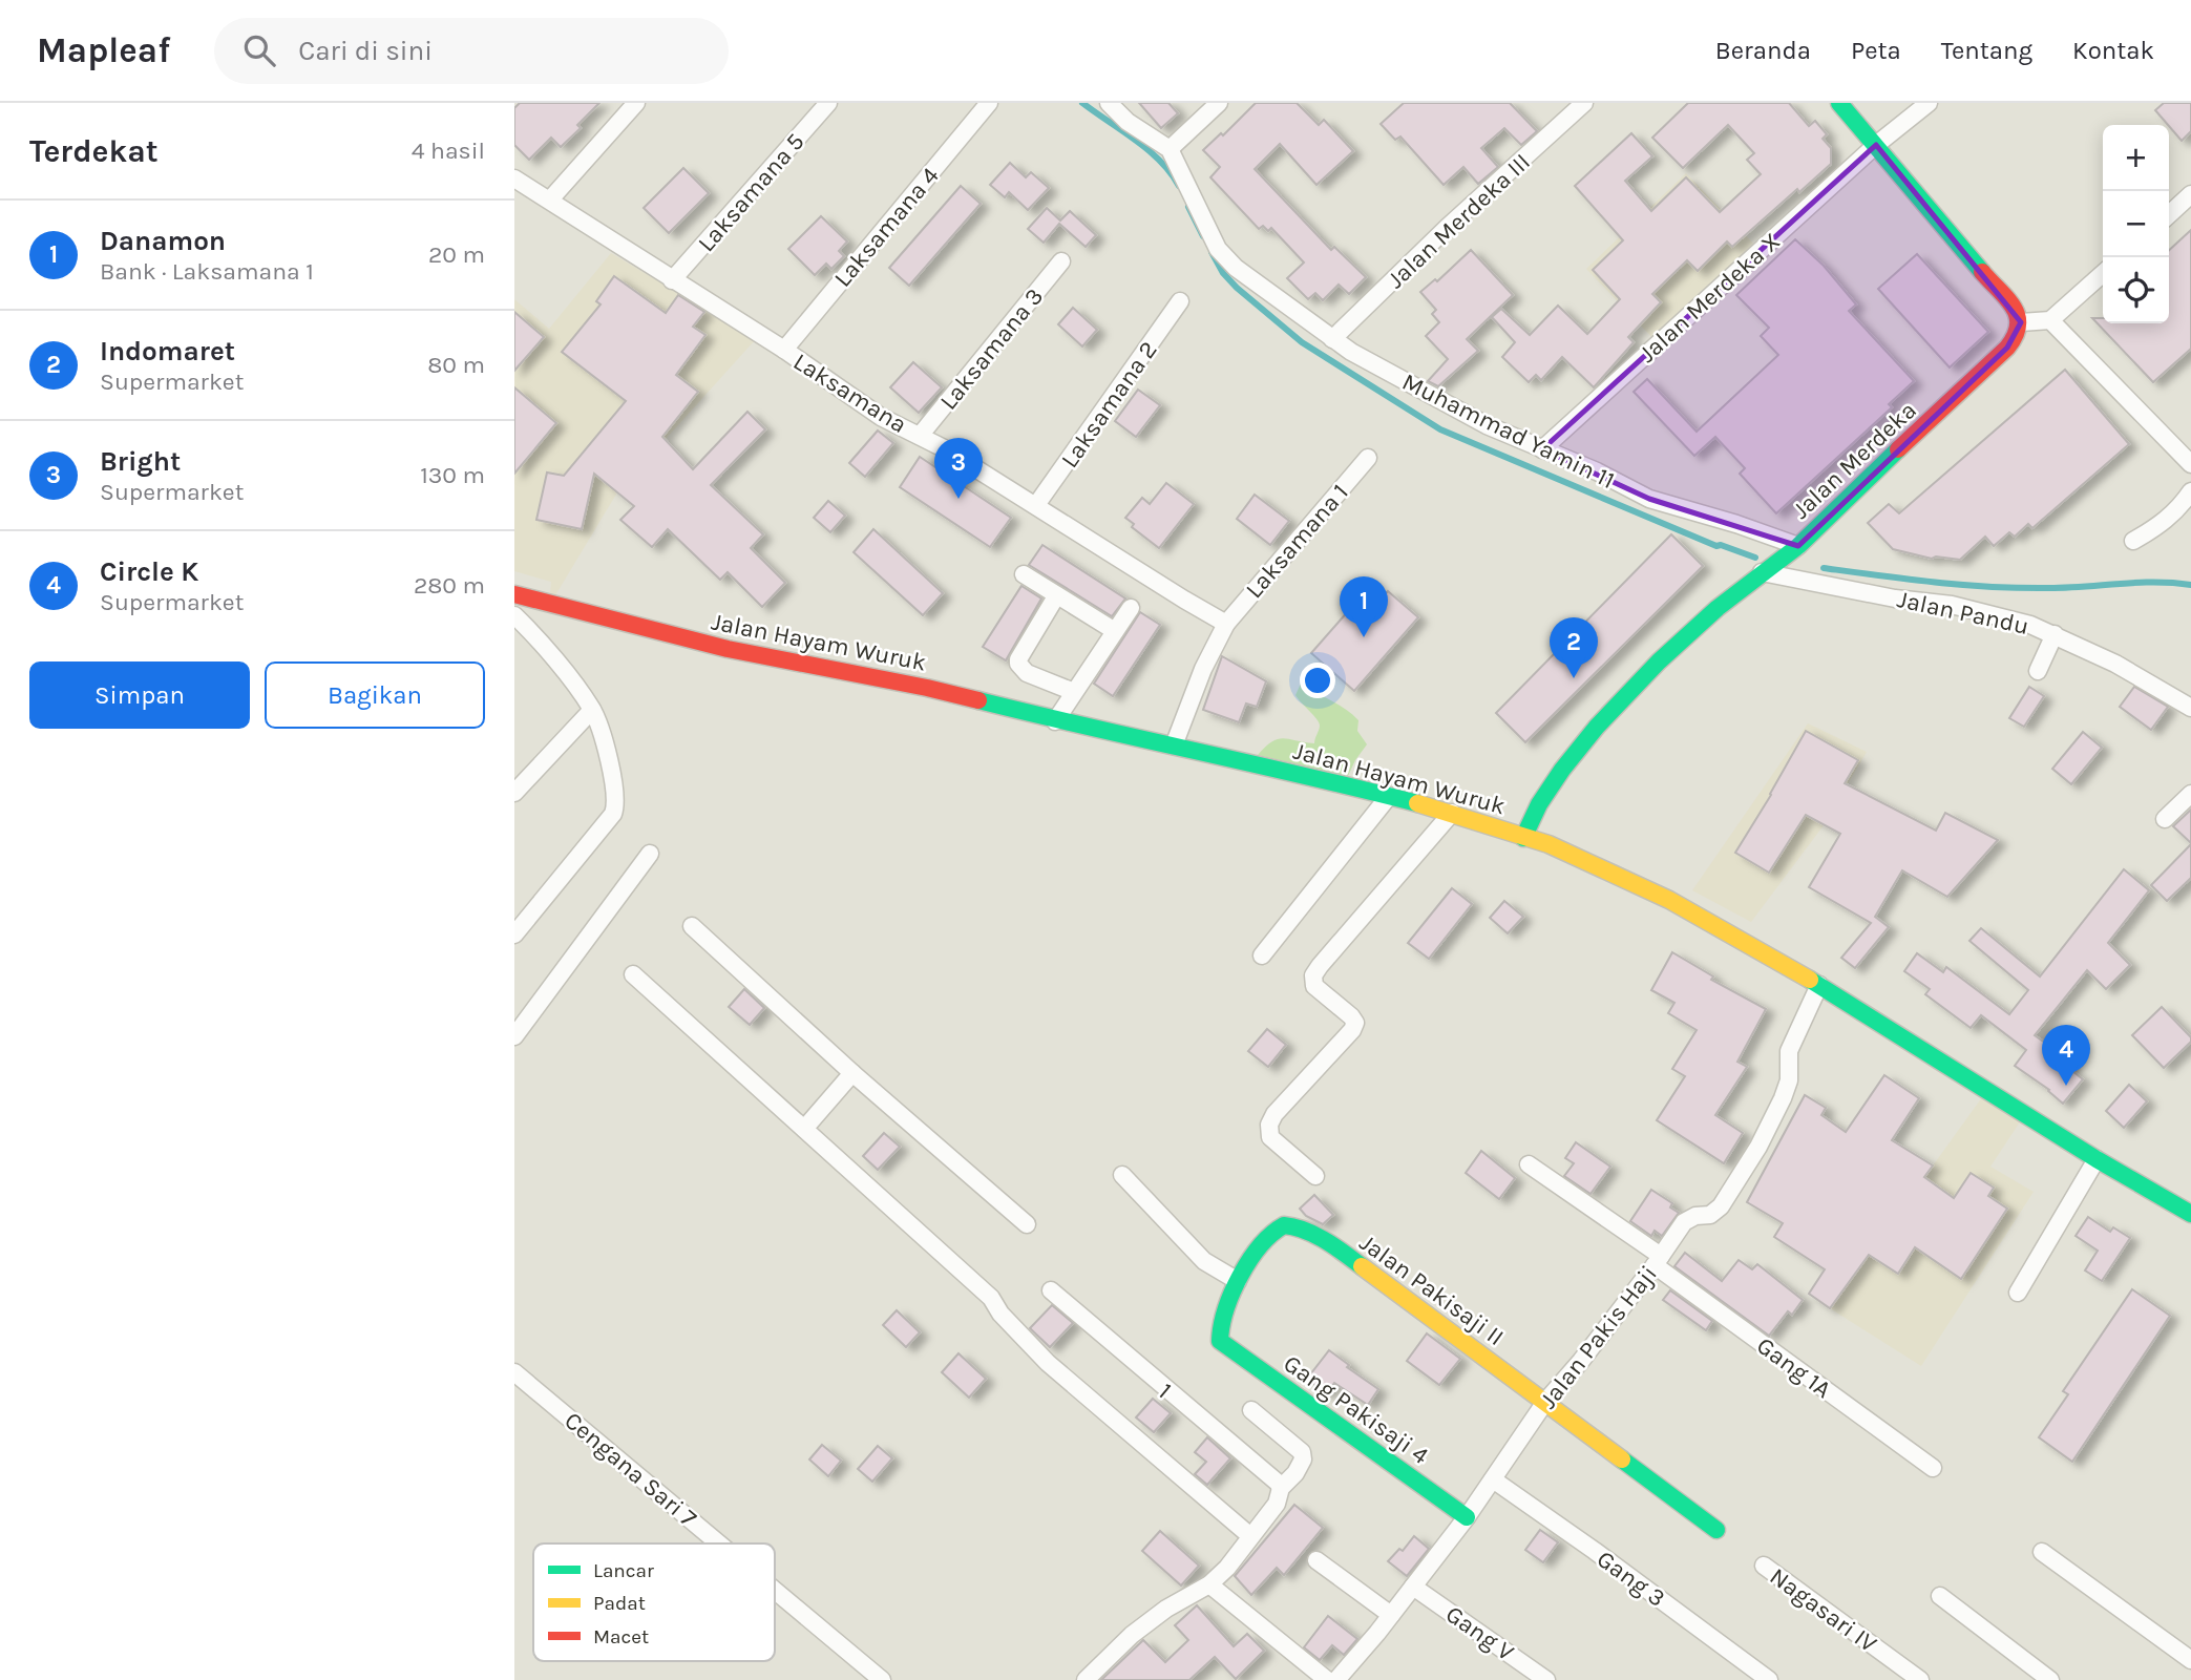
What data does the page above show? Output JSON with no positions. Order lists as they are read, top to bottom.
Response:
{
  "streets": {
    "main road": [
      "Jalan Merdeka",
      "Jalan Hayam Wuruk",
      "Jalan Pakisaji II",
      "Gang Pakisaji 4"
    ],
    "street": [
      "Laksamana 5",
      "Jalan Merdeka III",
      "Laksamana 4",
      "Jalan Merdeka X",
      "Laksamana 3",
      "Laksamana",
      "Laksamana 2",
      "Muhammad Yamin 11",
      "Laksamana 1",
      "Jalan Pandu",
      "Jalan Pakis Haji",
      "Gang 1A",
      "1",
      "Cengana Sari 7",
      "Gang 3",
      "Nagasari IV",
      "Gang V"
    ]
  },
  "crossings": [
    ["Laksamana 5", "Laksamana"],
    ["Jalan Merdeka III", "Muhammad Yamin 11"],
    ["Laksamana 4", "Laksamana"],
    ["Jalan Merdeka X", "Muhammad Yamin 11"],
    ["Laksamana 3", "Laksamana"],
    ["Laksamana", "Laksamana 2"],
    ["Laksamana", "Laksamana 1"],
    ["Muhammad Yamin 11", "Jalan Merdeka"],
    ["Jalan Merdeka", "Jalan Pandu"],
    ["Jalan Merdeka", "Jalan Hayam Wuruk"],
    ["Jalan Hayam Wuruk", "Jalan Pakis Haji"],
    ["Jalan Pakisaji II", "Jalan Pakis Haji"],
    ["Jalan Pakisaji II", "Gang Pakisaji 4"],
    ["Jalan Pakis Haji", "Gang 1A"],
    ["Jalan Pakis Haji", "Gang Pakisaji 4"],
    ["Jalan Pakis Haji", "Gang 3"],
    ["Jalan Pakis Haji", "Gang V"]
  ],
  "legend": ["Lancar", "Padat", "Macet"],
  "page": {
    "header": "Mapleaf",
    "search": "Cari di sini",
    "nav": [
      "Beranda",
      "Peta",
      "Tentang",
      "Kontak"
    ],
    "heading": ["Terdekat", "4 hasil"],
    "map_buttons": ["+", "−"],
    "list": [
      {
        "mark": "1",
        "name": "Danamon",
        "note": "Bank · Laksamana 1",
        "value": "20 m"
      },
      {
        "mark": "2",
        "name": "Indomaret",
        "note": "Supermarket",
        "value": "80 m"
      },
      {
        "mark": "3",
        "name": "Bright",
        "note": "Supermarket",
        "value": "130 m"
      },
      {
        "mark": "4",
        "name": "Circle K",
        "note": "Supermarket",
        "value": "280 m"
      }
    ],
    "pins": [
      "3",
      "1",
      "2",
      "4"
    ],
    "buttons": ["Simpan", "Bagikan"]
  }
}
